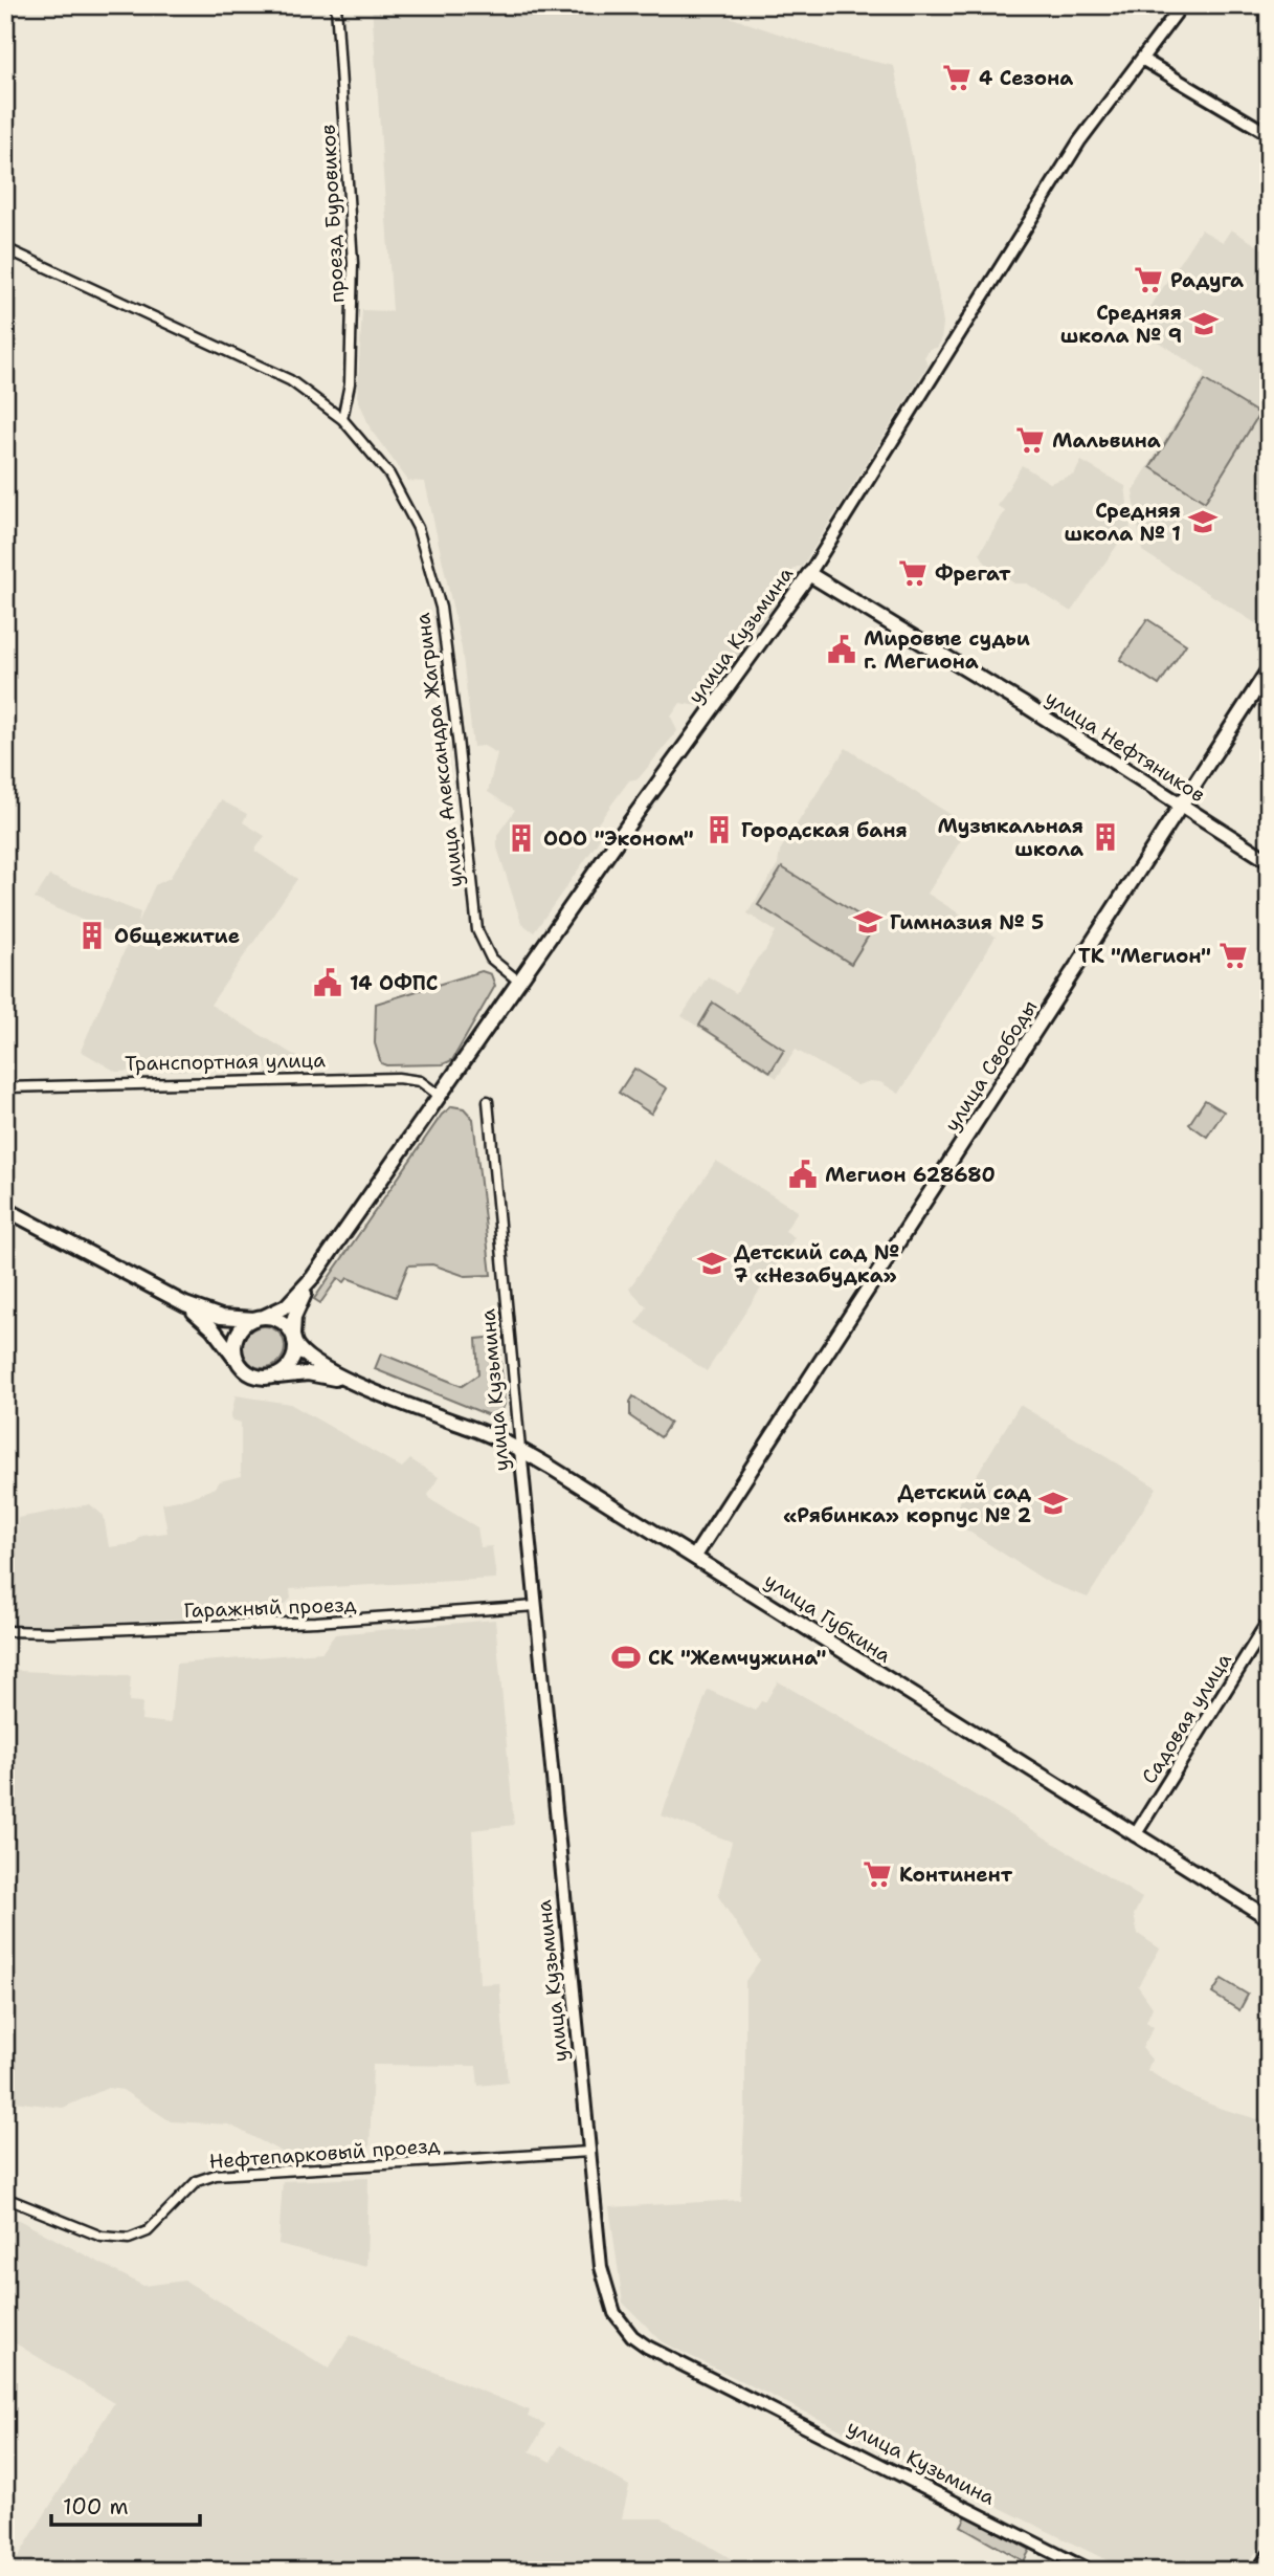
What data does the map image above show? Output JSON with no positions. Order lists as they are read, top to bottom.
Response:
{
  "streets": {
    "main road": [
      "улица Кузьмина",
      "улица Нефтяников",
      "улица Свободы",
      "улица Губкина"
    ],
    "street": [
      "проезд Буровиков",
      "улица Александра Жагрина",
      "Транспортная улица",
      "Гаражный проезд",
      "Садовая улица",
      "Нефтепарковый проезд"
    ]
  },
  "crossings": [
    ["проезд Буровиков", "улица Александра Жагрина"],
    ["улица Кузьмина", "улица Нефтяников"],
    ["улица Кузьмина", "улица Александра Жагрина"],
    ["улица Кузьмина", "Транспортная улица"],
    ["улица Кузьмина", "Гаражный проезд"],
    ["улица Кузьмина", "улица Губкина"],
    ["улица Кузьмина", "Нефтепарковый проезд"],
    ["улица Нефтяников", "улица Свободы"],
    ["улица Свободы", "улица Губкина"],
    ["улица Губкина", "Садовая улица"]
  ],
  "places": {
    "supermarket": [
      "4 Сезона",
      "Радуга",
      "Мальвина",
      "Фрегат",
      "ТК \"Мегион\"",
      "Континент"
    ],
    "school or university": [
      "Средняя школа № 9",
      "Средняя школа № 1",
      "Гимназия № 5",
      "Детский сад № 7 «Незабудка»",
      "Детский сад «Рябинка» корпус № 2"
    ],
    "public building": ["Мировые судьи г. Мегиона", "14 ОФПС", "Мегион 628680"],
    "building": [
      "Городская баня",
      "Музыкальная школа",
      "ООО \"Эконом\"",
      "Общежитие"
    ],
    "sports": ["СК \"Жемчужина\""]
  },
  "scale_bar": "100 m"
}
